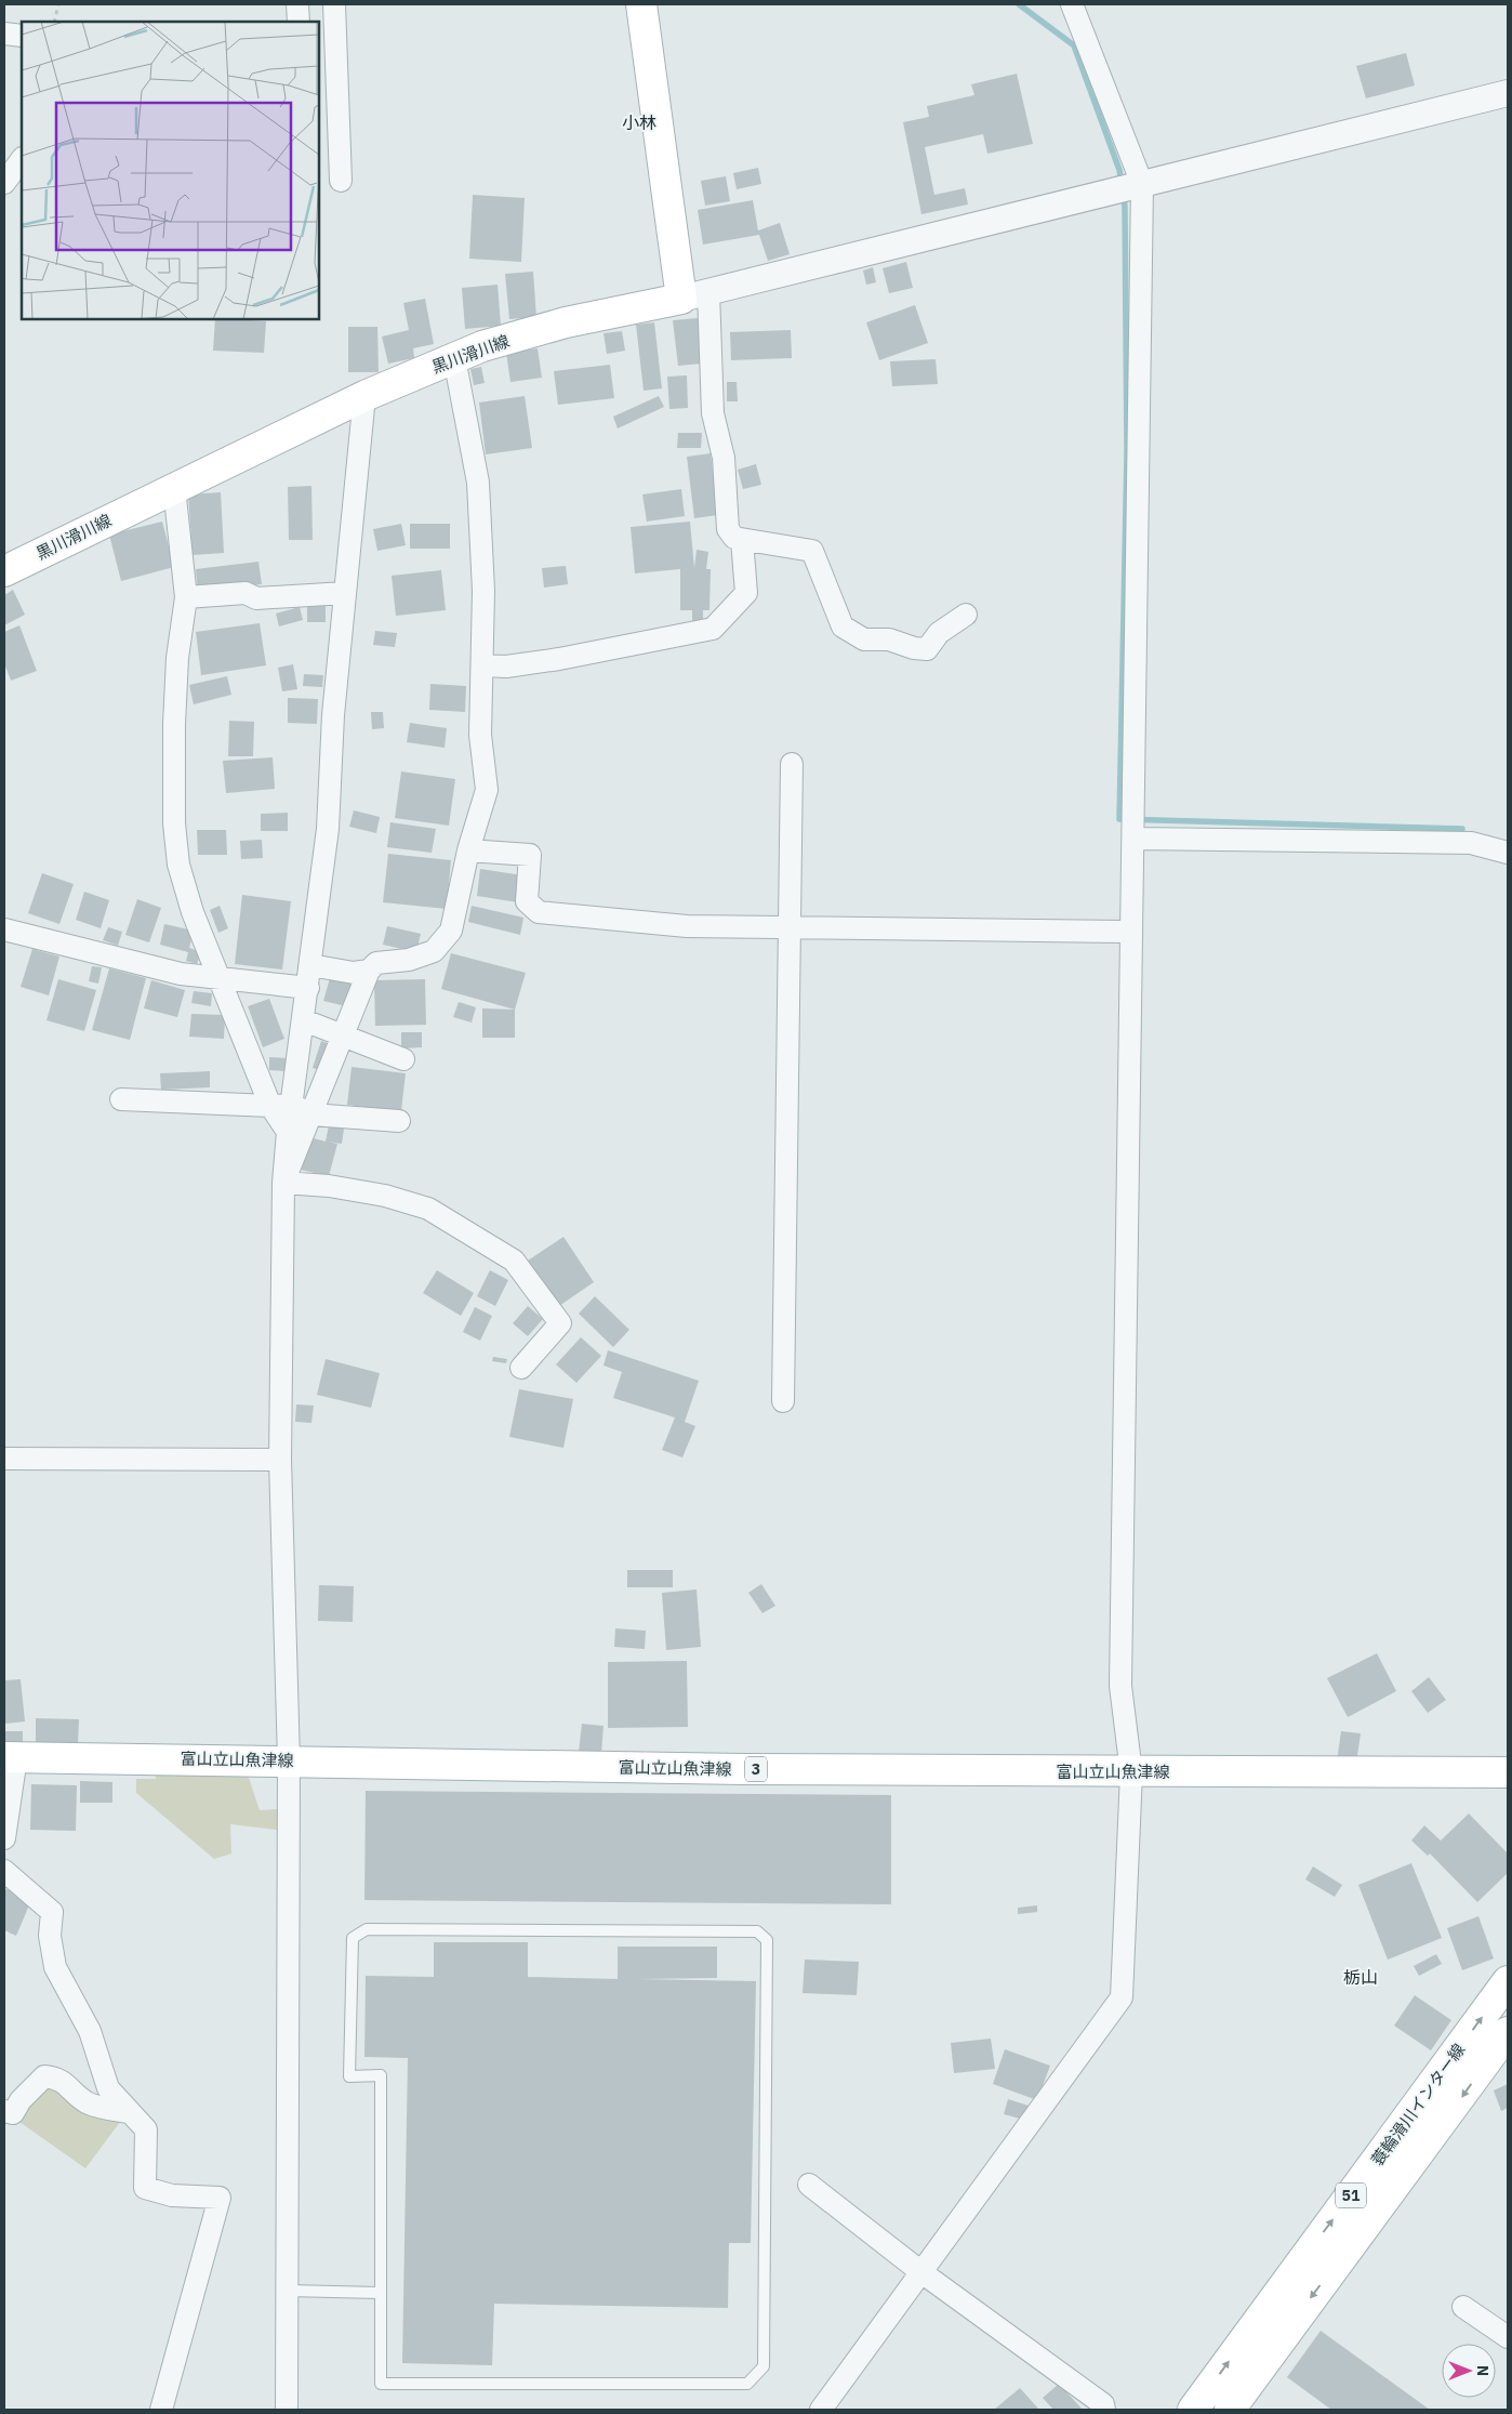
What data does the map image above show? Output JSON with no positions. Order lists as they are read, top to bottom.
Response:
{
  "streets": {
    "main road": [
      "黒川滑川線",
      "富山立山魚津線",
      "3",
      "蓑輪滑川インター線",
      "51"
    ]
  },
  "districts": ["小林", "栃山"],
  "north": "right"
}
